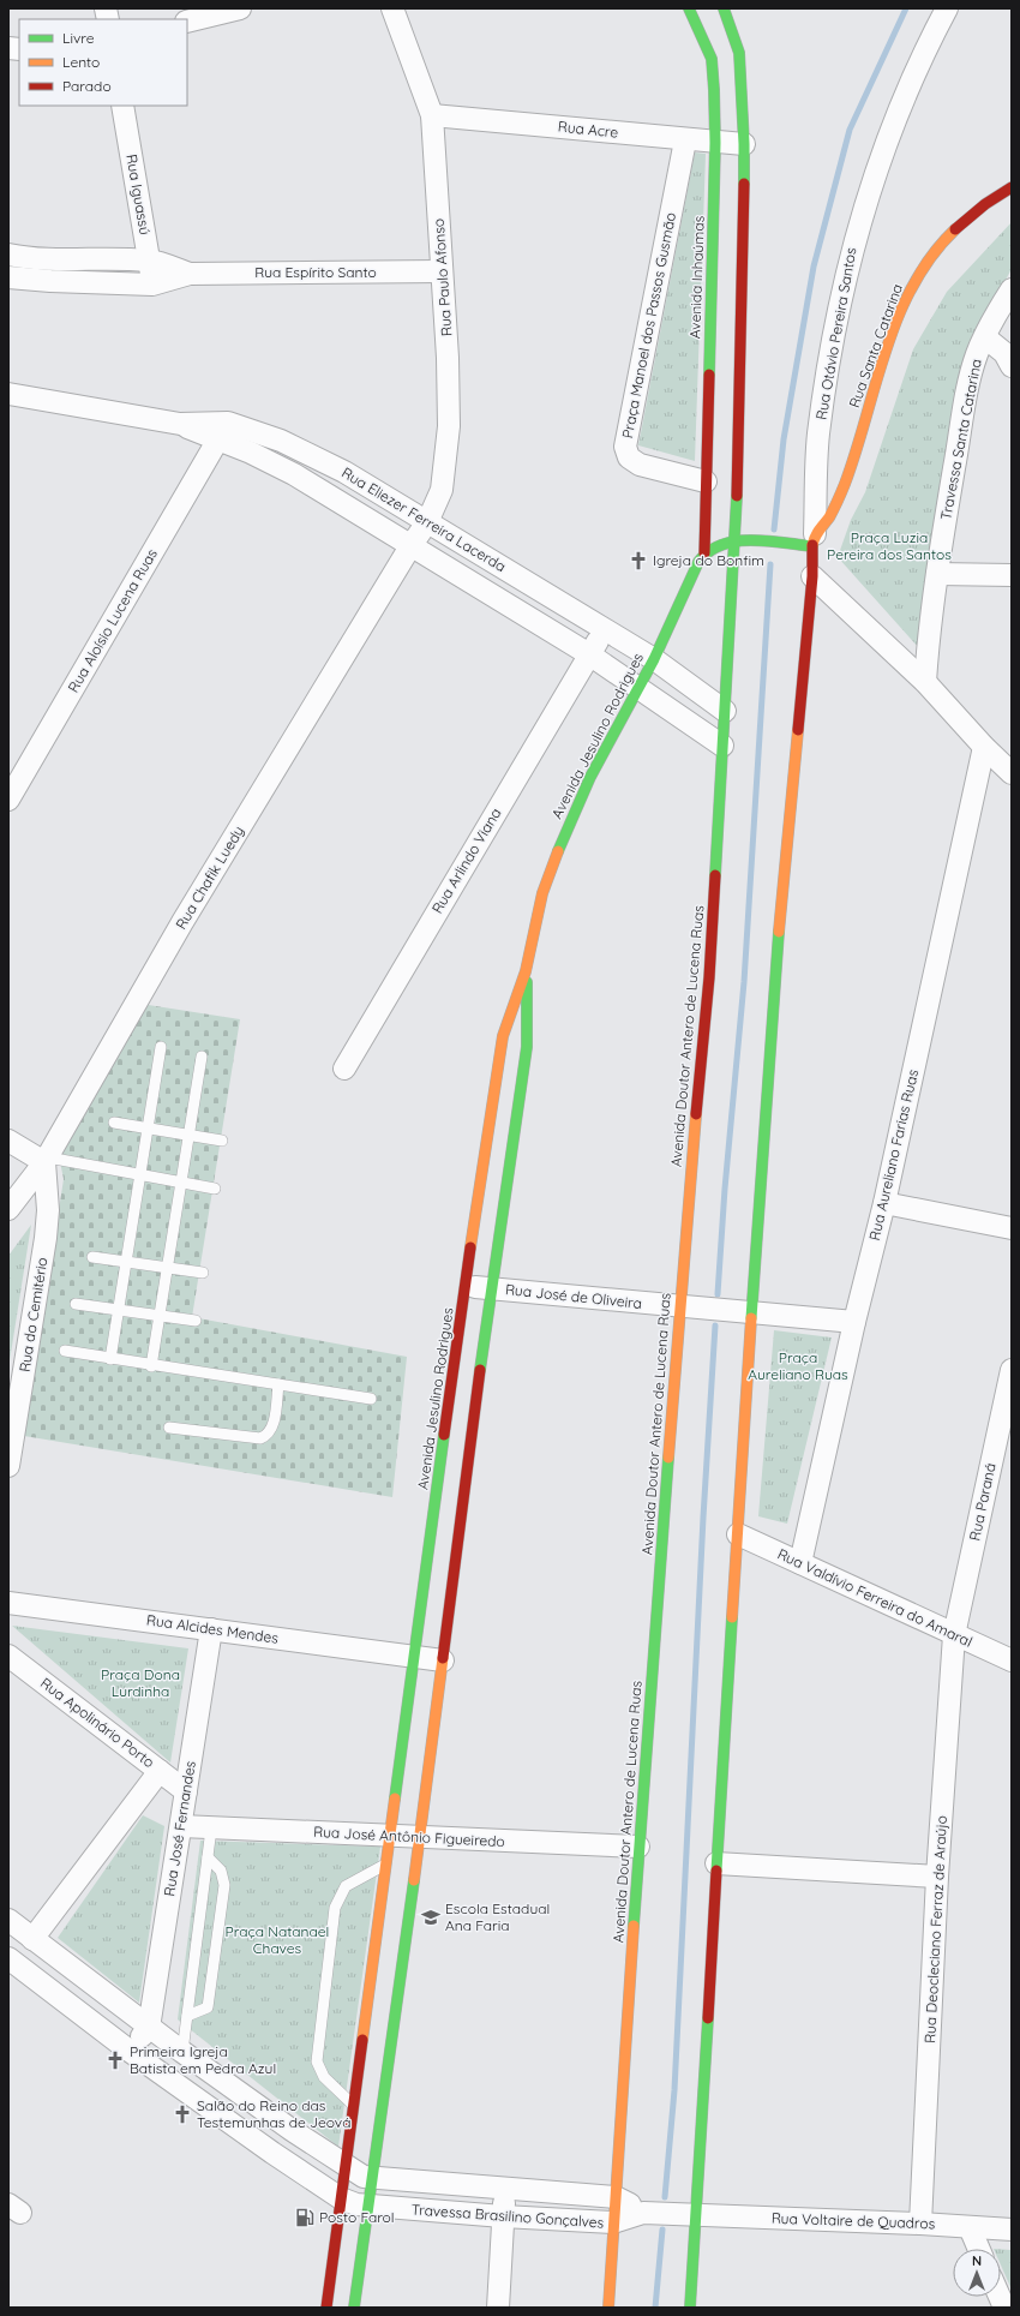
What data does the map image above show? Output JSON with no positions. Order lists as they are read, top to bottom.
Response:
{
  "streets": {
    "street": [
      "Rua Acre",
      "Rua Iguassú",
      "Rua Espírito Santo",
      "Rua Paulo Afonso",
      "Avenida Inhaúmas",
      "Praça Manoel dos Passos Gusmão",
      "Rua Otávio Pereira Santos",
      "Rua Santa Catarina",
      "Travessa Santa Catarina",
      "Rua Eliezer Ferreira Lacerda",
      "Rua Aloísio Lucena Ruas",
      "Avenida Jesulino Rodrigues",
      "Rua Arlindo Viana",
      "Rua Chafik Luedy",
      "Avenida Doutor Antero de Lucena Ruas",
      "Rua Aureliano Farias Ruas",
      "Rua José de Oliveira",
      "Rua do Cemitério",
      "Rua Paraná",
      "Rua Valdívio Ferreira do Amaral",
      "Rua Alcides Mendes",
      "Rua Apolinário Porto",
      "Rua José Fernandes",
      "Rua José Antônio Figueiredo",
      "Rua Deocleciano Ferraz de Araújo",
      "Travessa Brasilino Gonçalves",
      "Rua Voltaire de Quadros"
    ]
  },
  "crossings": [
    ["Rua Acre", "Rua Paulo Afonso"],
    ["Rua Acre", "Avenida Inhaúmas"],
    ["Rua Acre", "Praça Manoel dos Passos Gusmão"],
    ["Rua Iguassú", "Rua Espírito Santo"],
    ["Rua Espírito Santo", "Rua Paulo Afonso"],
    ["Rua Paulo Afonso", "Rua Eliezer Ferreira Lacerda"],
    ["Rua Paulo Afonso", "Rua Chafik Luedy"],
    ["Avenida Inhaúmas", "Praça Manoel dos Passos Gusmão"],
    ["Avenida Inhaúmas", "Avenida Jesulino Rodrigues"],
    ["Rua Otávio Pereira Santos", "Rua Santa Catarina"],
    ["Rua Eliezer Ferreira Lacerda", "Rua Aloísio Lucena Ruas"],
    ["Rua Eliezer Ferreira Lacerda", "Avenida Jesulino Rodrigues"],
    ["Rua Eliezer Ferreira Lacerda", "Rua Arlindo Viana"],
    ["Rua Eliezer Ferreira Lacerda", "Rua Chafik Luedy"],
    ["Rua Eliezer Ferreira Lacerda", "Avenida Doutor Antero de Lucena Ruas"],
    ["Avenida Jesulino Rodrigues", "Rua José de Oliveira"],
    ["Avenida Jesulino Rodrigues", "Rua Alcides Mendes"],
    ["Avenida Jesulino Rodrigues", "Rua José Antônio Figueiredo"],
    ["Rua Chafik Luedy", "Rua do Cemitério"],
    ["Avenida Doutor Antero de Lucena Ruas", "Rua José de Oliveira"],
    ["Avenida Doutor Antero de Lucena Ruas", "Rua José Antônio Figueiredo"],
    ["Avenida Doutor Antero de Lucena Ruas", "Travessa Brasilino Gonçalves"],
    ["Rua Aureliano Farias Ruas", "Rua José de Oliveira"],
    ["Rua Aureliano Farias Ruas", "Rua Valdívio Ferreira do Amaral"],
    ["Rua Paraná", "Rua Valdívio Ferreira do Amaral"],
    ["Rua Paraná", "Rua Deocleciano Ferraz de Araújo"],
    ["Rua Valdívio Ferreira do Amaral", "Rua Deocleciano Ferraz de Araújo"],
    ["Rua Alcides Mendes", "Rua José Fernandes"],
    ["Rua Apolinário Porto", "Rua José Fernandes"],
    ["Rua José Fernandes", "Rua José Antônio Figueiredo"],
    ["Rua José Fernandes", "Travessa Brasilino Gonçalves"],
    ["Rua Deocleciano Ferraz de Araújo", "Rua Voltaire de Quadros"],
    ["Travessa Brasilino Gonçalves", "Rua Voltaire de Quadros"]
  ],
  "parks": [
    "Praça Luzia Pereira dos Santos",
    "Praça Aureliano Ruas",
    "Praça Dona Lurdinha",
    "Praça Natanael Chaves"
  ],
  "places": {
    "church": ["Igreja do Bonfim", "Primeira Igreja Batista em Pedra Azul", "Salão do Reino das Testemunhas de Jeová"],
    "school or university": ["Escola Estadual Ana Faria"],
    "fuel station": ["Posto Farol"]
  },
  "legend": ["Livre", "Lento", "Parado"],
  "north": "top"
}
